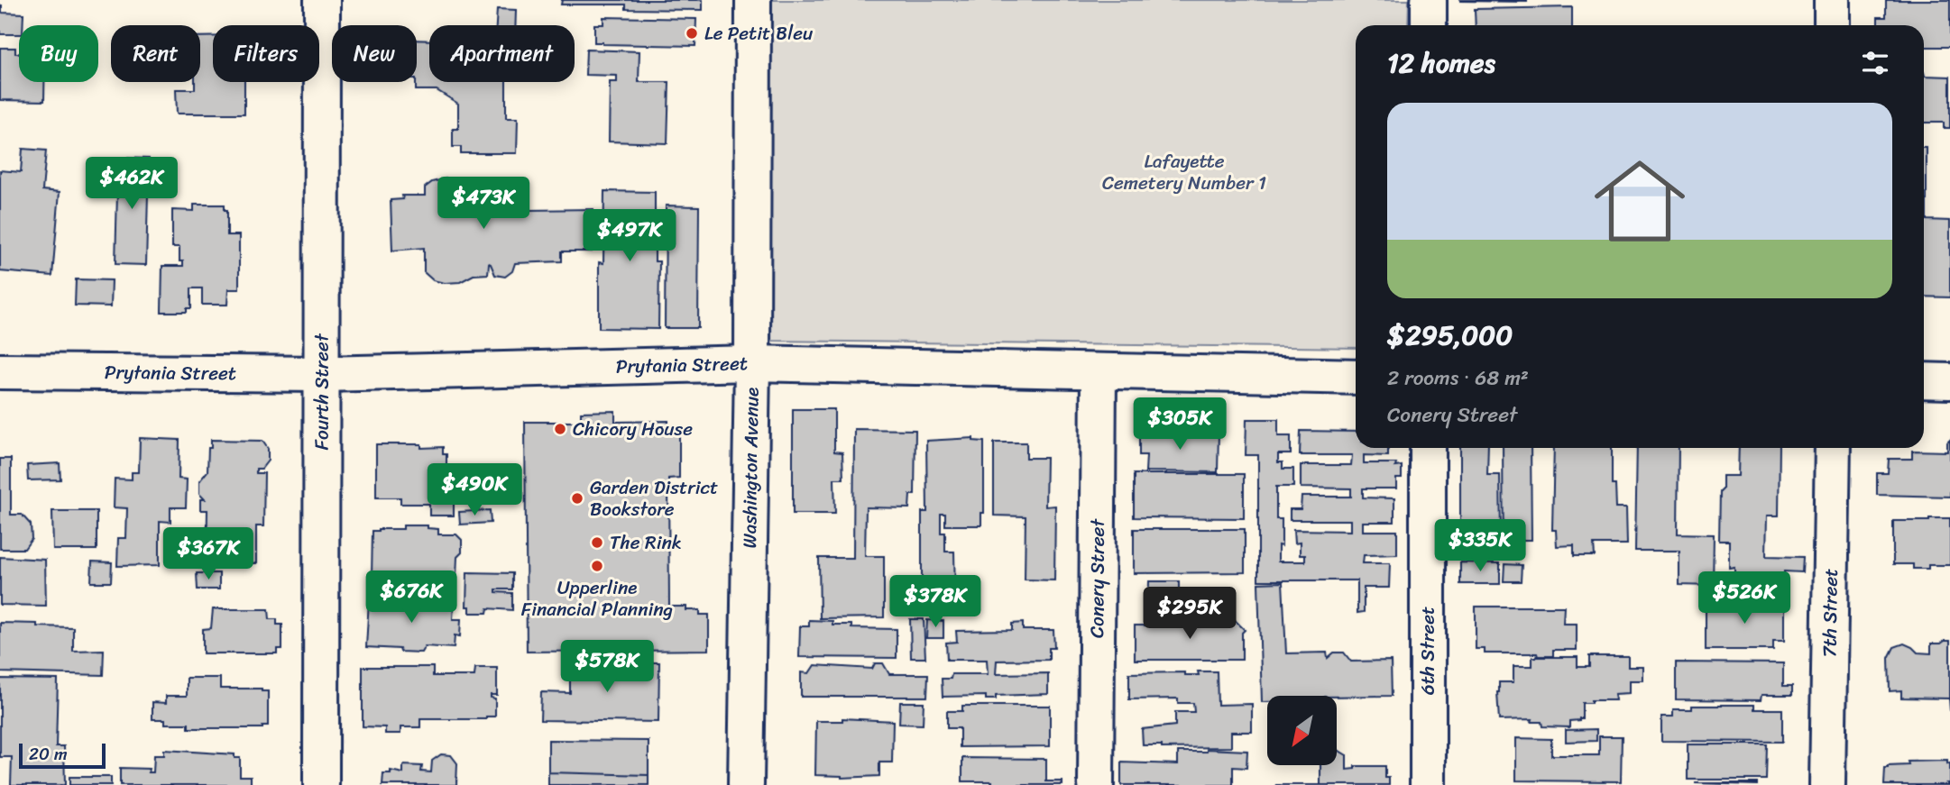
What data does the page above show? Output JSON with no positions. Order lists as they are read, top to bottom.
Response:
{
  "streets": {
    "street": [
      "Prytania Street",
      "Fourth Street",
      "Washington Avenue",
      "Conery Street",
      "7th Street",
      "6th Street"
    ]
  },
  "crossings": [
    ["Prytania Street", "Fourth Street"],
    ["Prytania Street", "Washington Avenue"],
    ["Prytania Street", "Conery Street"]
  ],
  "parks": ["Lafayette Cemetery Number 1"],
  "places": [
    "Le Petit Bleu",
    "Chicory House",
    "Garden District Bookstore",
    "The Rink",
    "Upperline Financial Planning"
  ],
  "scale_bar": "20 m",
  "north": "bottom left",
  "page": {
    "chip": [
      "Buy",
      "Rent",
      "Filters",
      "New",
      "Apartment"
    ],
    "heading": "12 homes",
    "list": [
      {
        "name": "$295,000",
        "note": "2 rooms · 68 m² · Conery Street"
      }
    ],
    "price": [
      "$462K",
      "$473K",
      "$497K",
      "$305K",
      "$490K",
      "$335K",
      "$367K",
      "$676K",
      "$526K",
      "$378K",
      "$295K",
      "$578K"
    ],
    "scale": "20 m"
  }
}
